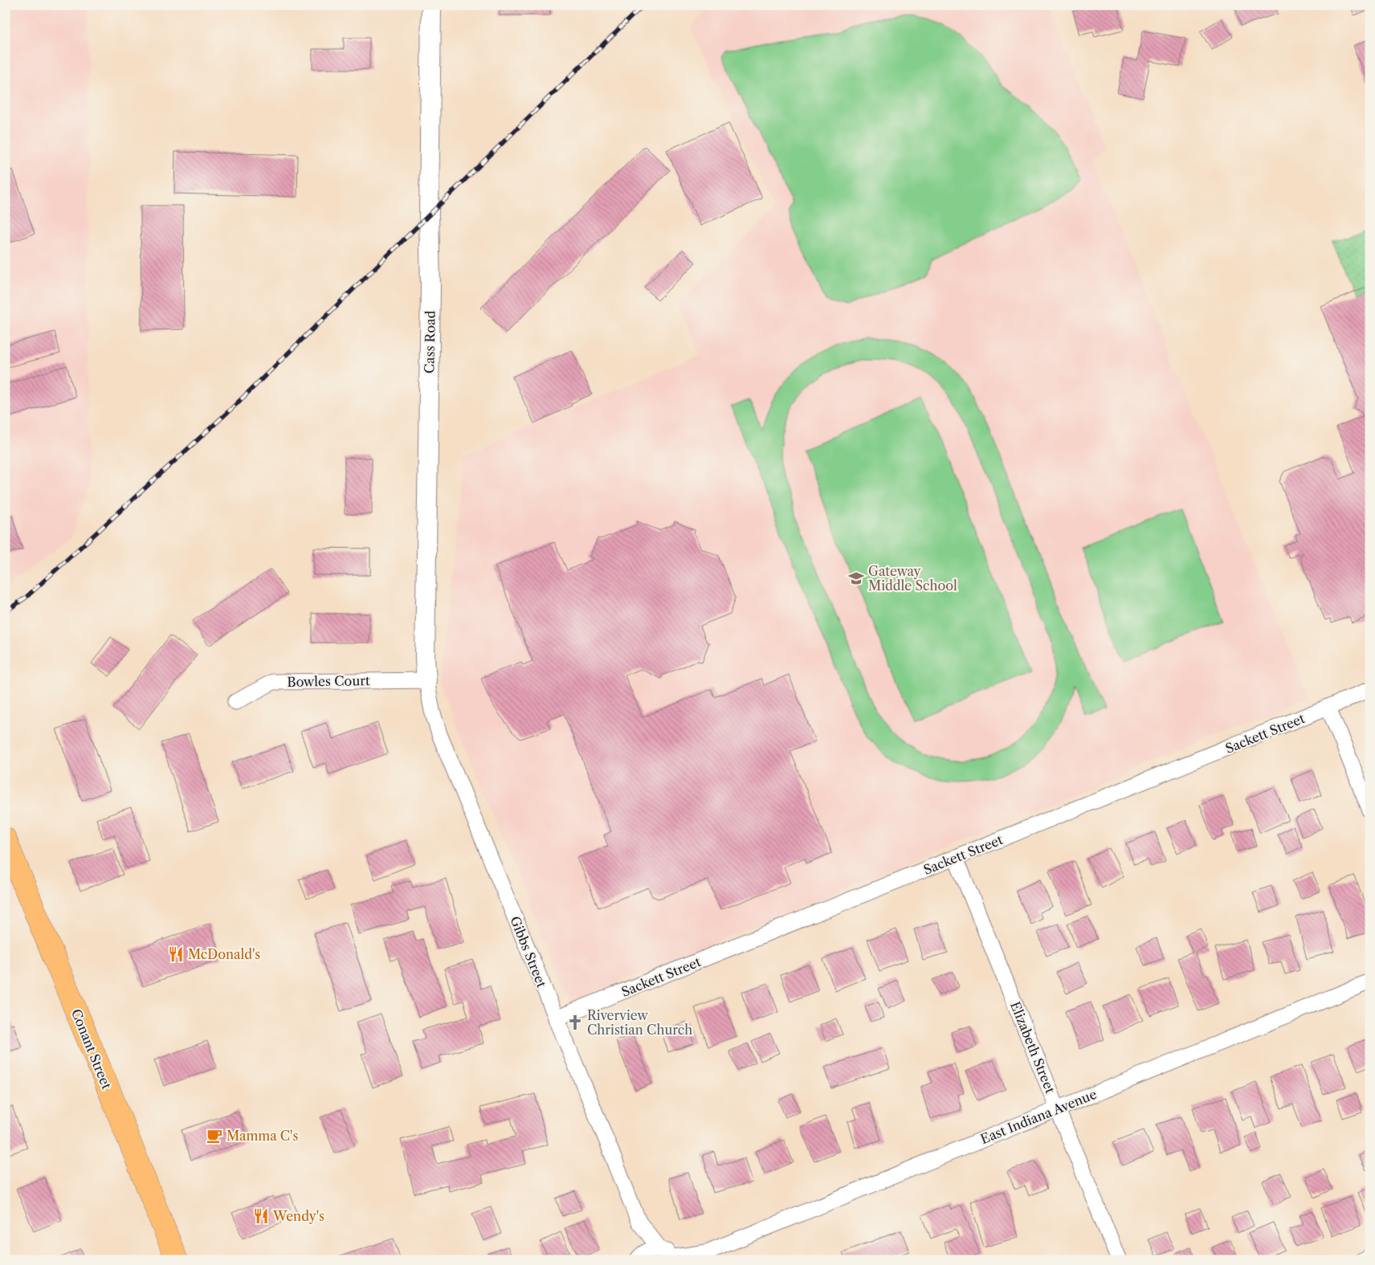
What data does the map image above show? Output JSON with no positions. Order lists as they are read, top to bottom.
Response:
{
  "streets": {
    "main road": ["Conant Street"],
    "street": [
      "Cass Road",
      "Bowles Court",
      "Sackett Street",
      "Gibbs Street",
      "Elizabeth Street",
      "East Indiana Avenue"
    ]
  },
  "crossings": [
    ["Cass Road", "Bowles Court"],
    ["Cass Road", "Gibbs Street"],
    ["Bowles Court", "Gibbs Street"],
    ["Sackett Street", "Gibbs Street"],
    ["Sackett Street", "Elizabeth Street"],
    ["Elizabeth Street", "East Indiana Avenue"]
  ],
  "places": {
    "school or university": ["Gateway Middle School"],
    "restaurant": ["McDonald's", "Wendy's"],
    "church": ["Riverview Christian Church"],
    "cafe": ["Mamma C's"]
  }
}
